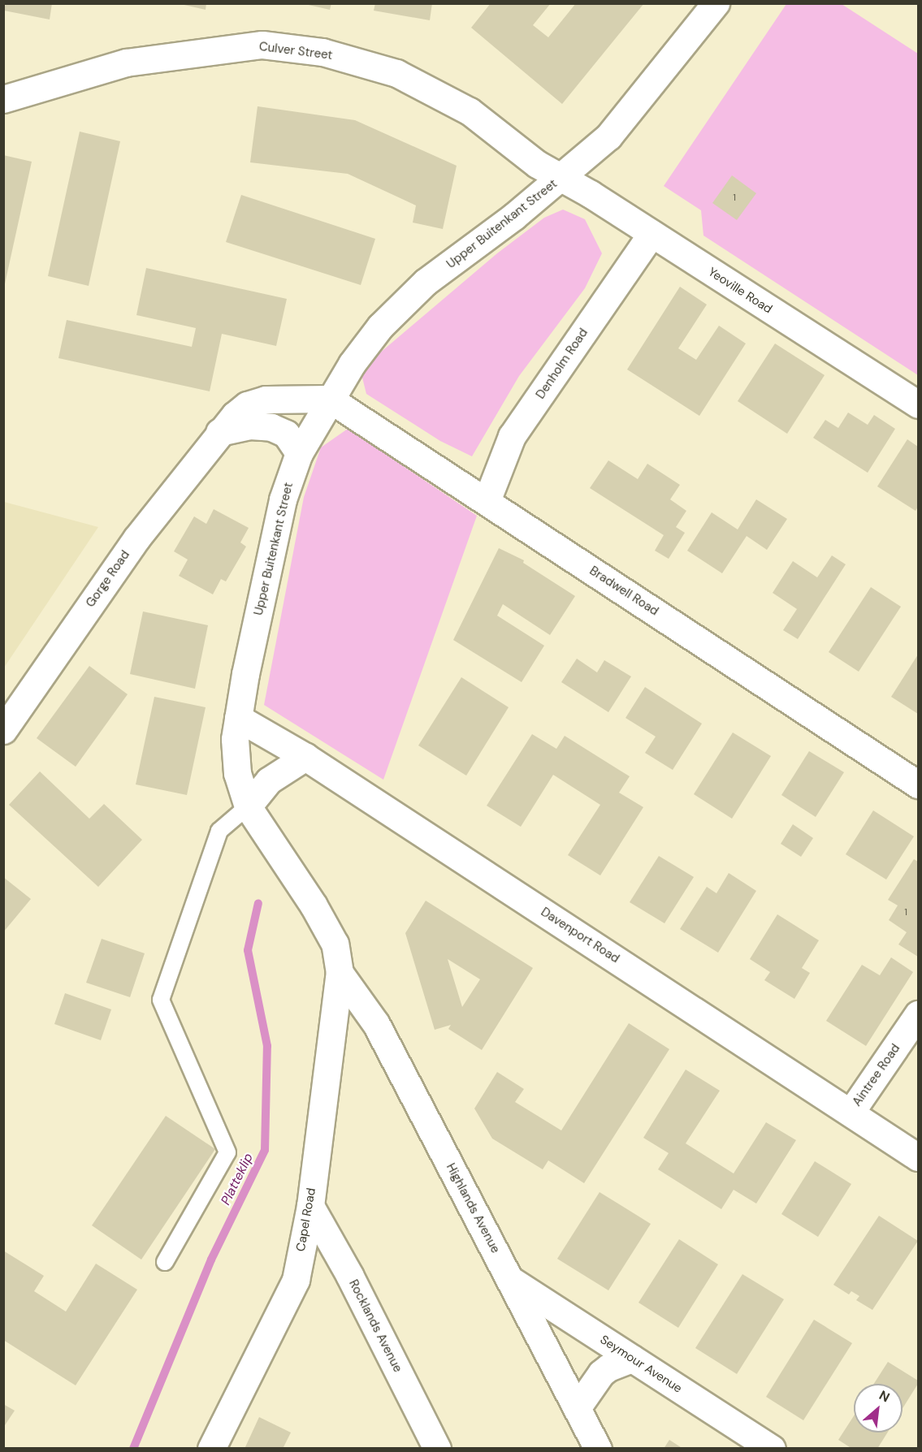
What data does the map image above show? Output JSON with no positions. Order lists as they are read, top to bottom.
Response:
{
  "streets": {
    "street": [
      "Culver Street",
      "Upper Buitenkant Street",
      "Yeoville Road",
      "Denholm Road",
      "Gorge Road",
      "Bradwell Road",
      "Davenport Road",
      "Aintree Road",
      "Highlands Avenue",
      "Capel Road",
      "Rocklands Avenue",
      "Seymour Avenue"
    ]
  },
  "crossings": [
    ["Culver Street", "Upper Buitenkant Street"],
    ["Culver Street", "Yeoville Road"],
    ["Upper Buitenkant Street", "Yeoville Road"],
    ["Upper Buitenkant Street", "Gorge Road"],
    ["Upper Buitenkant Street", "Bradwell Road"],
    ["Upper Buitenkant Street", "Davenport Road"],
    ["Upper Buitenkant Street", "Highlands Avenue"],
    ["Upper Buitenkant Street", "Capel Road"],
    ["Yeoville Road", "Denholm Road"],
    ["Denholm Road", "Bradwell Road"],
    ["Gorge Road", "Bradwell Road"],
    ["Davenport Road", "Aintree Road"],
    ["Highlands Avenue", "Capel Road"],
    ["Highlands Avenue", "Seymour Avenue"],
    ["Capel Road", "Rocklands Avenue"]
  ],
  "water": ["Platteklip"],
  "house_numbers": ["1", "1"],
  "north": "top right"
}
